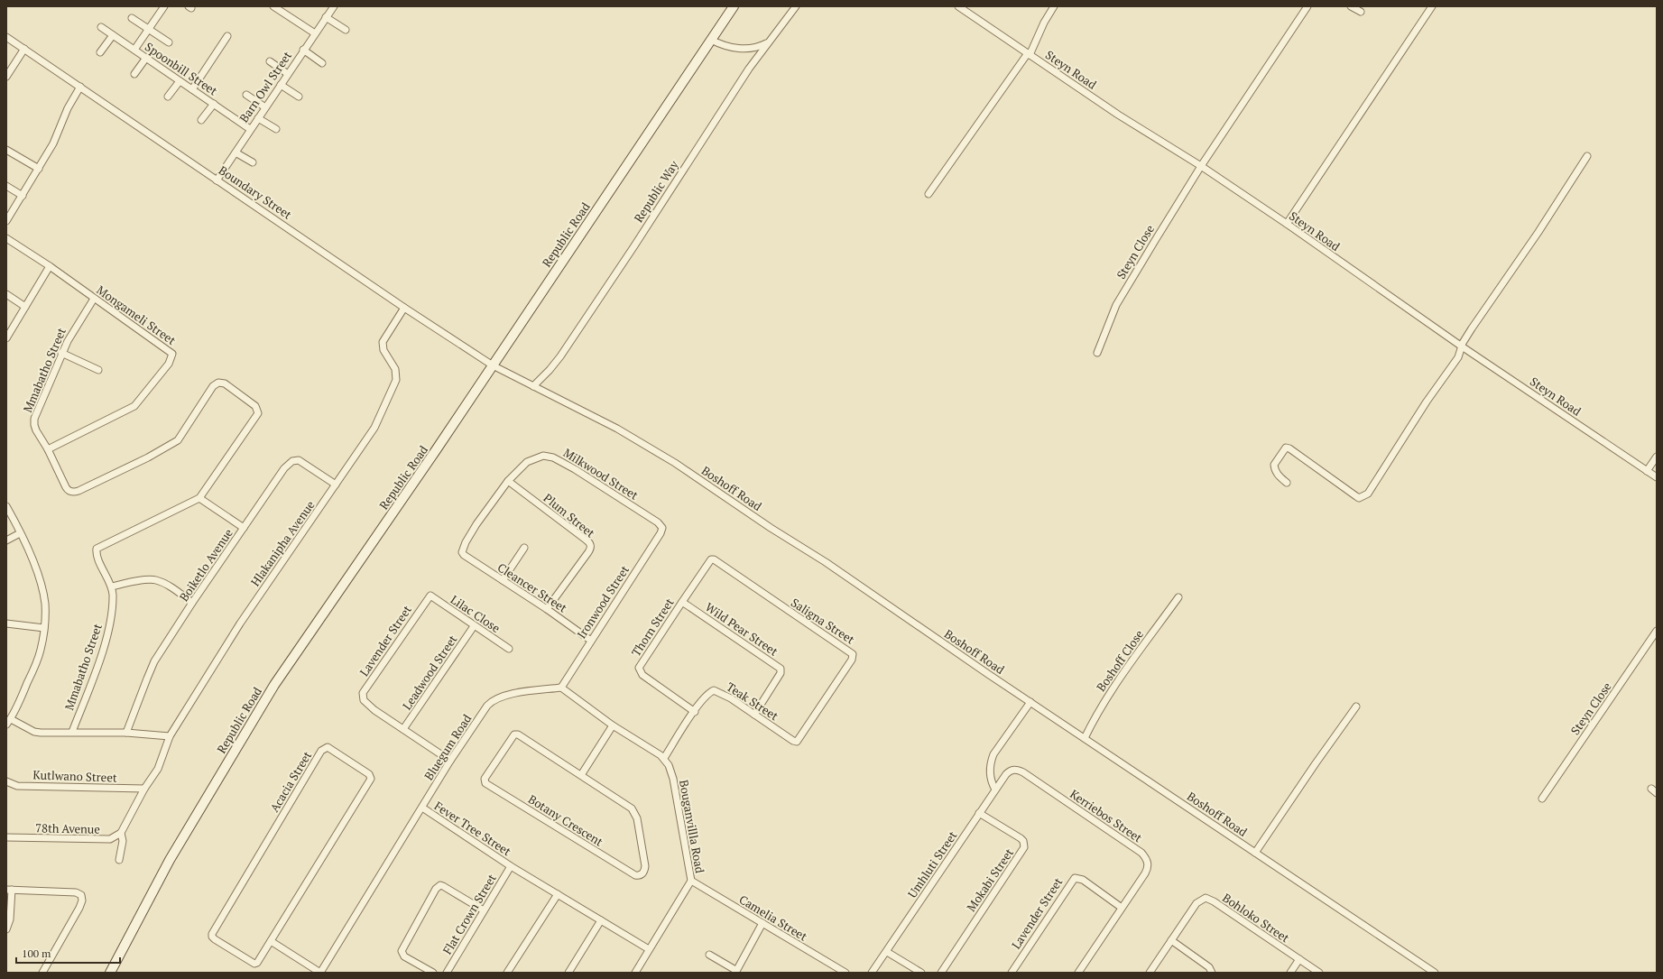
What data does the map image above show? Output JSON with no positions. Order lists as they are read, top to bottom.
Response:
{
  "streets": {
    "street": [
      "Spoonbill Street",
      "Steyn Road",
      "Barn Owl Street",
      "Republic Way",
      "Boundary Street",
      "Republic Road",
      "Steyn Close",
      "Mongameli Street",
      "Mmabatho Street",
      "Milkwood Street",
      "Boshoff Road",
      "Plum Street",
      "Hlakanipha Avenue",
      "Boiketlo Avenue",
      "Cleancer Street",
      "Ironwood Street",
      "Lilac Close",
      "Saligna Street",
      "Thorn Street",
      "Wild Pear Street",
      "Lavender Street",
      "Boshoff Close",
      "Leadwood Street",
      "Teak Street",
      "Bluegum Road",
      "Kutlwano Street",
      "Acacia Street",
      "Kerriebos Street",
      "Botany Crescent",
      "Bouganvillla Road",
      "78th Avenue",
      "Fever Tree Street",
      "Umhluti Street",
      "Mokabi Street",
      "Flat Crown Street",
      "Camelia Street",
      "Bohloko Street"
    ]
  },
  "crossings": [
    ["Spoonbill Street", "Barn Owl Street"],
    ["Steyn Road", "Steyn Close"],
    ["Barn Owl Street", "Boundary Street"],
    ["Republic Way", "Boshoff Road"],
    ["Boundary Street", "Republic Road"],
    ["Boundary Street", "Boshoff Road"],
    ["Boundary Street", "Hlakanipha Avenue"],
    ["Republic Road", "Boshoff Road"],
    ["Mongameli Street", "Mmabatho Street"],
    ["Milkwood Street", "Plum Street"],
    ["Milkwood Street", "Cleancer Street"],
    ["Milkwood Street", "Ironwood Street"],
    ["Boshoff Road", "Boshoff Close"],
    ["Plum Street", "Cleancer Street"],
    ["Hlakanipha Avenue", "Boiketlo Avenue"],
    ["Hlakanipha Avenue", "Kutlwano Street"],
    ["Cleancer Street", "Ironwood Street"],
    ["Ironwood Street", "Bluegum Road"],
    ["Lilac Close", "Lavender Street"],
    ["Lilac Close", "Leadwood Street"],
    ["Saligna Street", "Thorn Street"],
    ["Saligna Street", "Teak Street"],
    ["Thorn Street", "Wild Pear Street"],
    ["Thorn Street", "Teak Street"],
    ["Wild Pear Street", "Teak Street"],
    ["Lavender Street", "Leadwood Street"],
    ["Lavender Street", "Kerriebos Street"],
    ["Teak Street", "Bouganvillla Road"],
    ["Bluegum Road", "Fever Tree Street"],
    ["Kerriebos Street", "Umhluti Street"],
    ["Bouganvillla Road", "Fever Tree Street"],
    ["Bouganvillla Road", "Camelia Street"],
    ["Fever Tree Street", "Flat Crown Street"],
    ["Umhluti Street", "Mokabi Street"]
  ],
  "scale_bar": "100 m"
}
